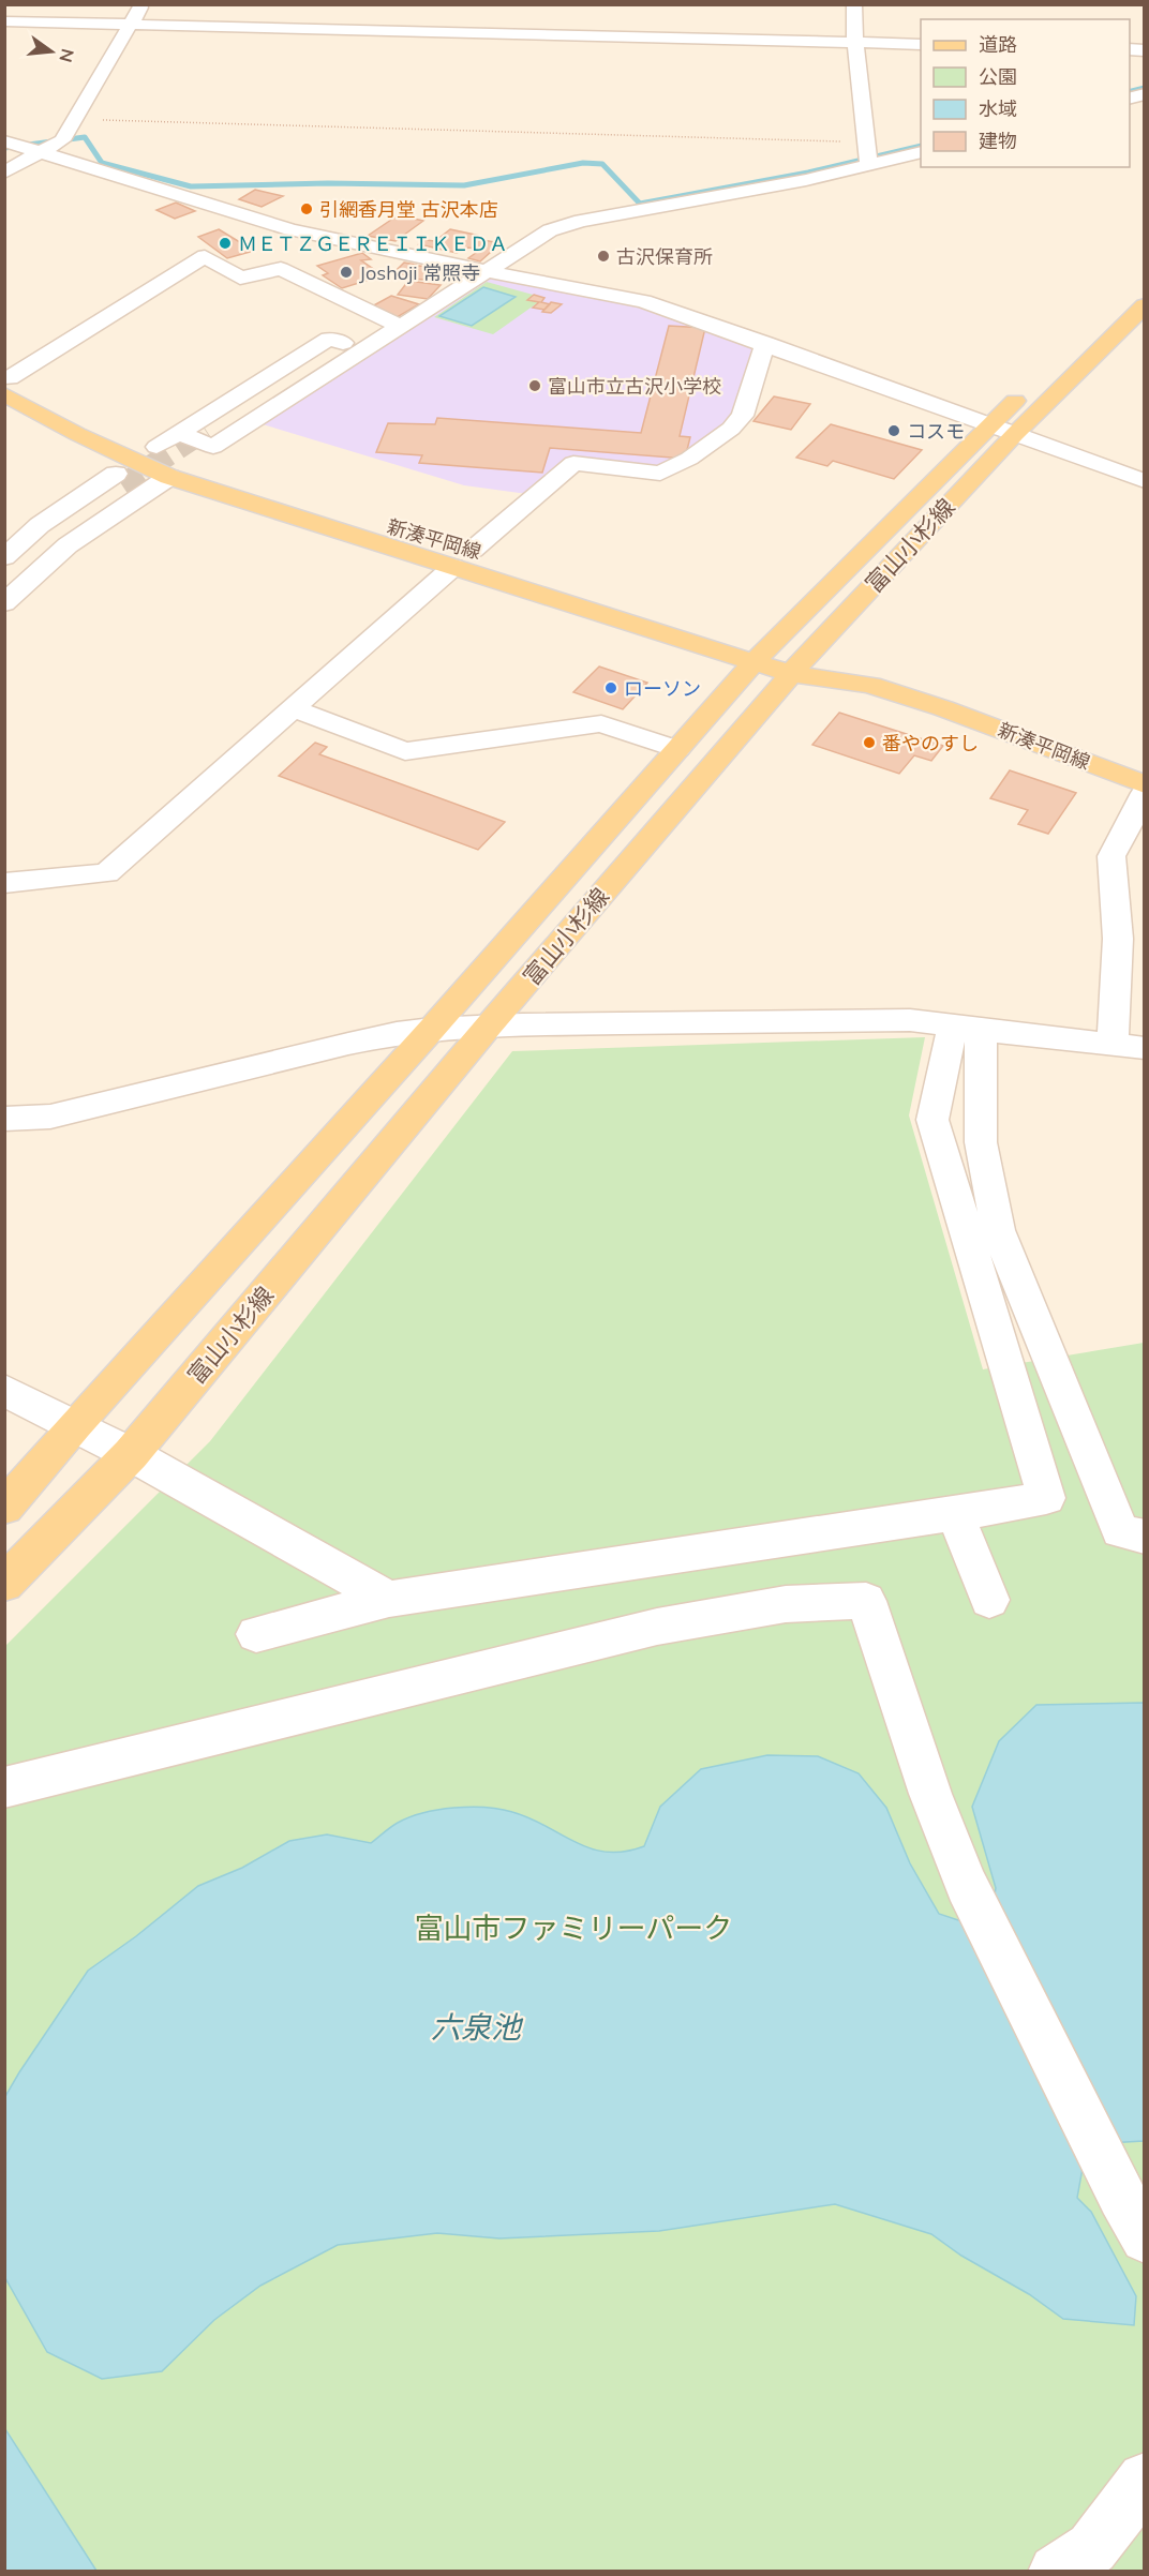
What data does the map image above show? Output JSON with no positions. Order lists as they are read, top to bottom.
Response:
{
  "streets": {
    "main road": ["新湊平岡線", "富山小杉線"]
  },
  "crossings": [
    ["新湊平岡線", "富山小杉線"]
  ],
  "water": ["六泉池"],
  "parks": ["富山市ファミリーパーク"],
  "places": [
    "引網香月堂 古沢本店",
    "ＭＥＴＺＧＥＲＥＩＩＫＥＤＡ",
    "古沢保育所",
    "Joshoji 常照寺",
    "富山市立古沢小学校",
    "コスモ",
    "ローソン",
    "番やのすし"
  ],
  "legend": [
    "道路",
    "公園",
    "水域",
    "建物"
  ],
  "north": "right"
}
